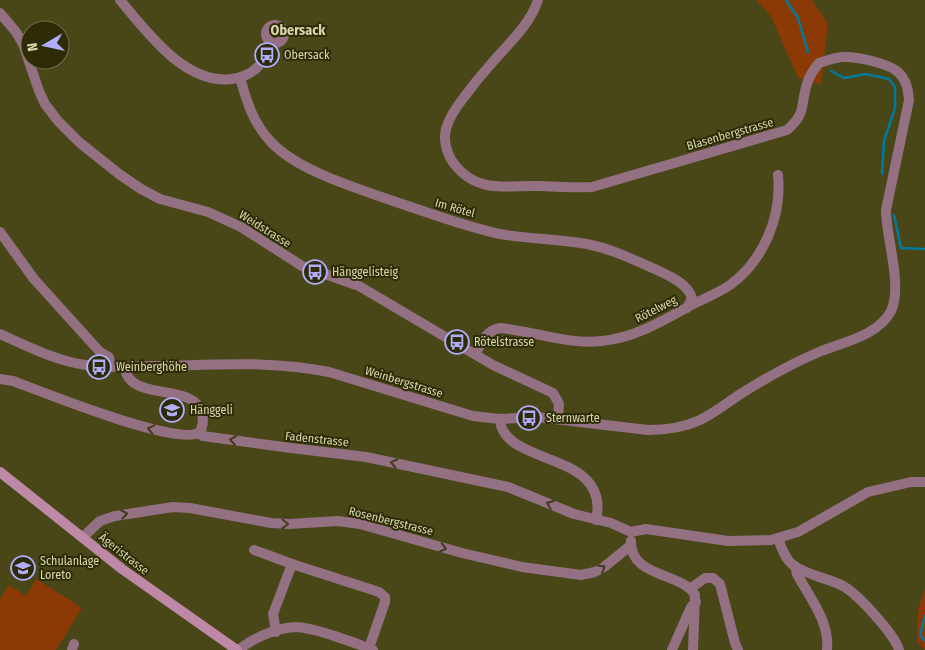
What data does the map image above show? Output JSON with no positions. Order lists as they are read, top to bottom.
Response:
{
  "streets": {
    "main road": ["Ägeristrasse"],
    "street": [
      "Blasenbergstrasse",
      "Im Rötel",
      "Weidstrasse",
      "Rötelweg",
      "Weinbergstrasse",
      "Fadenstrasse",
      "Rosenbergstrasse"
    ]
  },
  "crossings": [
    ["Blasenbergstrasse", "Weinbergstrasse"],
    ["Im Rötel", "Rötelweg"],
    ["Weidstrasse", "Rötelweg"],
    ["Weidstrasse", "Weinbergstrasse"],
    ["Rosenbergstrasse", "Ägeristrasse"]
  ],
  "one_way": ["Fadenstrasse", "Rosenbergstrasse"],
  "districts": ["Obersack"],
  "places": {
    "bus stop": [
      "Obersack",
      "Hänggelisteig",
      "Rötelstrasse",
      "Weinberghöhe",
      "Sternwarte"
    ],
    "school or university": ["Hänggeli", "Schulanlage Loreto"]
  },
  "north": "left"
}
